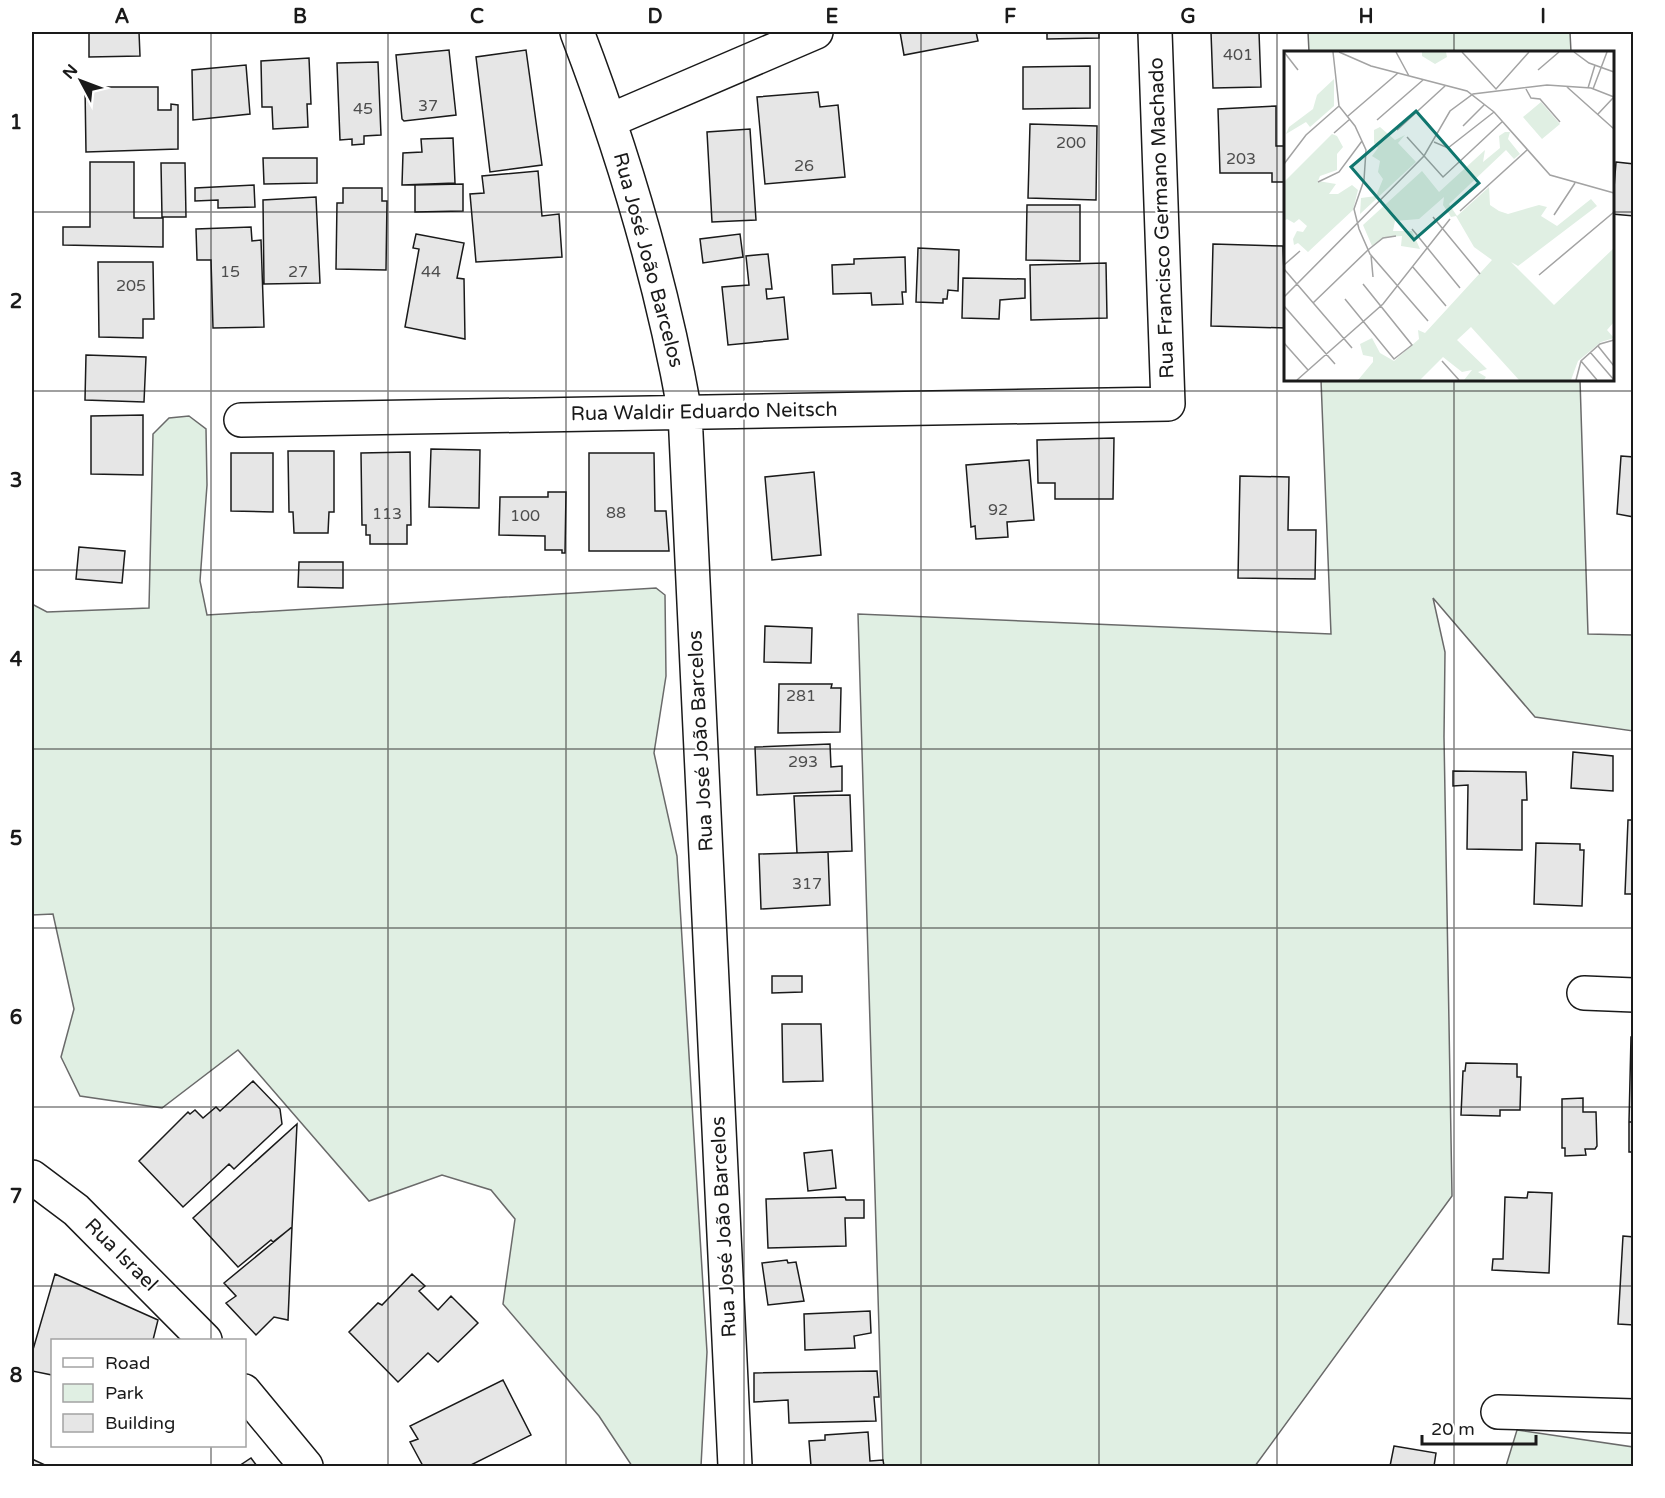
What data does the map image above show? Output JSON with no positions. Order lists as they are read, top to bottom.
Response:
{
  "streets": {
    "street": [
      "Rua Francisco Germano Machado",
      "Rua José João Barcelos",
      "Rua Waldir Eduardo Neitsch",
      "Rua Israel"
    ]
  },
  "crossings": [
    ["Rua Francisco Germano Machado", "Rua Waldir Eduardo Neitsch"],
    ["Rua José João Barcelos", "Rua Waldir Eduardo Neitsch"]
  ],
  "house_numbers": [
    "401",
    "37",
    "45",
    "200",
    "203",
    "26",
    "15",
    "27",
    "44",
    "205",
    "92",
    "88",
    "113",
    "100",
    "281",
    "293",
    "317"
  ],
  "legend": ["Road", "Park", "Building"],
  "scale_bar": "20 m",
  "north": "top left",
  "grid": {
    "columns": [
      "A",
      "B",
      "C",
      "D",
      "E",
      "F",
      "G",
      "H",
      "I"
    ],
    "rows": [
      "1",
      "2",
      "3",
      "4",
      "5",
      "6",
      "7",
      "8"
    ]
  }
}
